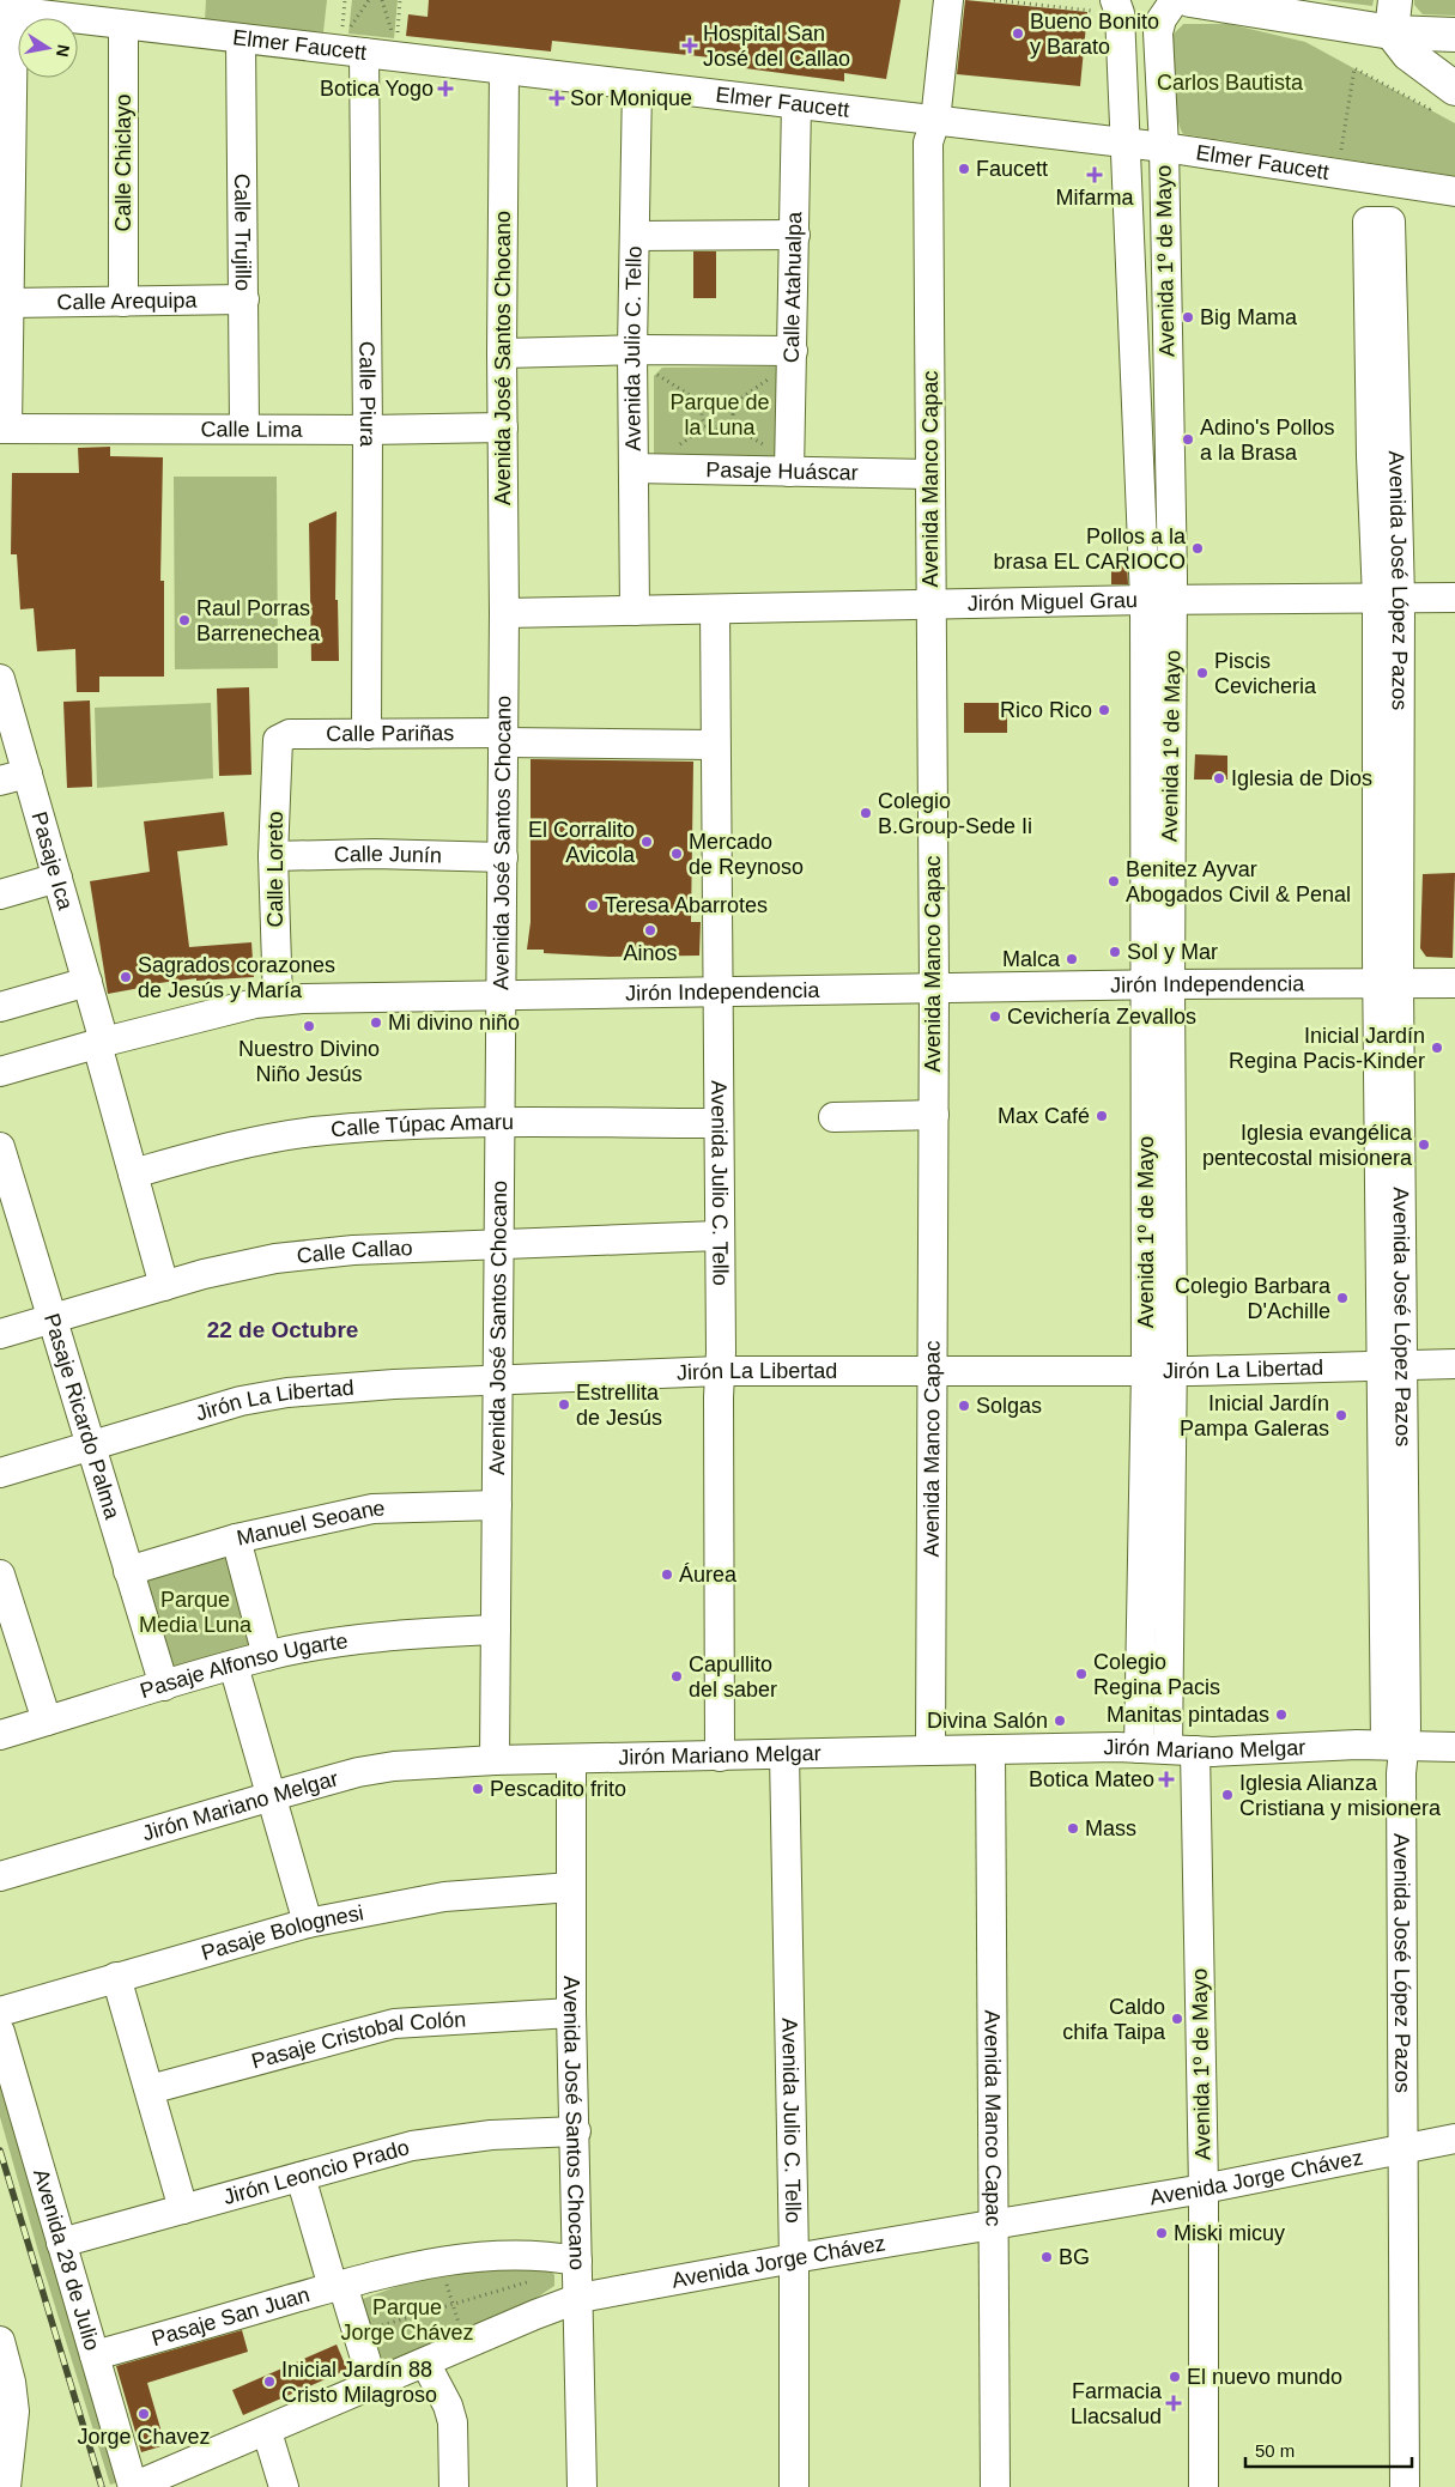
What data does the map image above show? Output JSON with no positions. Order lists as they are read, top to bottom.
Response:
{
  "streets": {
    "street": [
      "Elmer Faucett",
      "Calle Chiclayo",
      "Calle Trujillo",
      "Avenida 1º de Mayo",
      "Calle Atahualpa",
      "Calle Arequipa",
      "Avenida Julio C. Tello",
      "Avenida José Santos Chocano",
      "Calle Piura",
      "Calle Lima",
      "Pasaje Huáscar",
      "Avenida Manco Capac",
      "Avenida José López Pazos",
      "Jirón Miguel Grau",
      "Calle Pariñas",
      "Calle Junín",
      "Pasaje Ica",
      "Calle Loreto",
      "Jirón Independencia",
      "Calle Túpac Amaru",
      "Calle Callao",
      "Jirón La Libertad",
      "Pasaje Ricardo Palma",
      "Manuel Seoane",
      "Pasaje Alfonso Ugarte",
      "Jirón Mariano Melgar",
      "Pasaje Bolognesi",
      "Pasaje Cristobal Colón",
      "Jirón Leoncio Prado",
      "Avenida Jorge Chávez",
      "Avenida 28 de Julio",
      "Pasaje San Juan"
    ]
  },
  "crossings": [
    ["Elmer Faucett", "Calle Chiclayo"],
    ["Elmer Faucett", "Calle Trujillo"],
    ["Elmer Faucett", "Avenida 1º de Mayo"],
    ["Elmer Faucett", "Calle Atahualpa"],
    ["Elmer Faucett", "Avenida Julio C. Tello"],
    ["Elmer Faucett", "Avenida José Santos Chocano"],
    ["Elmer Faucett", "Calle Piura"],
    ["Elmer Faucett", "Avenida Manco Capac"],
    ["Calle Chiclayo", "Calle Arequipa"],
    ["Calle Trujillo", "Calle Arequipa"],
    ["Calle Trujillo", "Calle Lima"],
    ["Avenida 1º de Mayo", "Jirón Miguel Grau"],
    ["Avenida 1º de Mayo", "Jirón Independencia"],
    ["Avenida 1º de Mayo", "Jirón La Libertad"],
    ["Avenida 1º de Mayo", "Jirón Mariano Melgar"],
    ["Avenida 1º de Mayo", "Avenida Jorge Chávez"],
    ["Calle Atahualpa", "Pasaje Huáscar"],
    ["Avenida Julio C. Tello", "Pasaje Huáscar"],
    ["Avenida Julio C. Tello", "Jirón Miguel Grau"],
    ["Avenida Julio C. Tello", "Calle Pariñas"],
    ["Avenida Julio C. Tello", "Jirón Independencia"],
    ["Avenida Julio C. Tello", "Calle Túpac Amaru"],
    ["Avenida Julio C. Tello", "Calle Callao"],
    ["Avenida Julio C. Tello", "Jirón La Libertad"],
    ["Avenida Julio C. Tello", "Jirón Mariano Melgar"],
    ["Avenida Julio C. Tello", "Avenida Jorge Chávez"],
    ["Avenida José Santos Chocano", "Calle Lima"],
    ["Avenida José Santos Chocano", "Jirón Miguel Grau"],
    ["Avenida José Santos Chocano", "Calle Pariñas"],
    ["Avenida José Santos Chocano", "Calle Junín"],
    ["Avenida José Santos Chocano", "Jirón Independencia"],
    ["Avenida José Santos Chocano", "Calle Túpac Amaru"],
    ["Avenida José Santos Chocano", "Calle Callao"],
    ["Avenida José Santos Chocano", "Jirón La Libertad"],
    ["Avenida José Santos Chocano", "Manuel Seoane"],
    ["Avenida José Santos Chocano", "Pasaje Alfonso Ugarte"],
    ["Avenida José Santos Chocano", "Jirón Mariano Melgar"],
    ["Avenida José Santos Chocano", "Pasaje Bolognesi"],
    ["Avenida José Santos Chocano", "Pasaje Cristobal Colón"],
    ["Avenida José Santos Chocano", "Jirón Leoncio Prado"],
    ["Avenida José Santos Chocano", "Avenida Jorge Chávez"],
    ["Avenida José Santos Chocano", "Pasaje San Juan"],
    ["Calle Piura", "Calle Lima"],
    ["Calle Piura", "Calle Pariñas"],
    ["Pasaje Huáscar", "Avenida Manco Capac"],
    ["Avenida Manco Capac", "Jirón Miguel Grau"],
    ["Avenida Manco Capac", "Jirón Independencia"],
    ["Avenida Manco Capac", "Jirón La Libertad"],
    ["Avenida Manco Capac", "Jirón Mariano Melgar"],
    ["Avenida Manco Capac", "Avenida Jorge Chávez"],
    ["Avenida José López Pazos", "Jirón Miguel Grau"],
    ["Avenida José López Pazos", "Jirón Independencia"],
    ["Avenida José López Pazos", "Jirón La Libertad"],
    ["Avenida José López Pazos", "Jirón Mariano Melgar"],
    ["Avenida José López Pazos", "Avenida Jorge Chávez"],
    ["Calle Pariñas", "Calle Loreto"],
    ["Calle Junín", "Calle Loreto"],
    ["Pasaje Ica", "Jirón Independencia"],
    ["Pasaje Ica", "Calle Túpac Amaru"],
    ["Pasaje Ica", "Calle Callao"],
    ["Calle Loreto", "Jirón Independencia"],
    ["Calle Callao", "Pasaje Ricardo Palma"],
    ["Jirón La Libertad", "Pasaje Ricardo Palma"],
    ["Pasaje Ricardo Palma", "Manuel Seoane"],
    ["Pasaje Ricardo Palma", "Pasaje Alfonso Ugarte"],
    ["Jirón Leoncio Prado", "Avenida 28 de Julio"],
    ["Avenida Jorge Chávez", "Avenida 28 de Julio"],
    ["Avenida 28 de Julio", "Pasaje San Juan"]
  ],
  "districts": ["22 de Octubre"],
  "parks": [
    "Carlos Bautista",
    "Parque de la Luna",
    "Parque Media Luna",
    "Parque Jorge Chávez"
  ],
  "places": {
    "other": [
      "Bueno Bonito y Barato",
      "Faucett",
      "Big Mama",
      "Adino's Pollos a la Brasa",
      "Pollos a la brasa EL CARIOCO",
      "Raul Porras Barrenechea",
      "Piscis Cevicheria",
      "Rico Rico",
      "Iglesia de Dios",
      "Colegio B.Group-Sede Ii",
      "El Corralito Avicola",
      "Mercado de Reynoso",
      "Benitez Ayvar Abogados Civil & Penal",
      "Teresa Abarrotes",
      "Ainos",
      "Sol y Mar",
      "Malca",
      "Sagrados corazones de Jesús y María",
      "Cevichería Zevallos",
      "Mi divino niño",
      "Nuestro Divino Niño Jesús",
      "Inicial Jardín Regina Pacis-Kinder",
      "Max Café",
      "Iglesia evangélica pentecostal misionera",
      "Colegio Barbara D'Achille",
      "Estrellita de Jesús",
      "Solgas",
      "Inicial Jardín Pampa Galeras",
      "Áurea",
      "Colegio Regina Pacis",
      "Capullito del saber",
      "Manitas pintadas",
      "Divina Salón",
      "Pescadito frito",
      "Iglesia Alianza Cristiana y misionera",
      "Mass",
      "Caldo chifa Taipa",
      "Miski micuy",
      "BG",
      "El nuevo mundo",
      "Inicial Jardín 88 Cristo Milagroso",
      "Jorge Chavez"
    ],
    "health": [
      "Hospital San José del Callao",
      "Botica Yogo",
      "Sor Monique",
      "Mifarma",
      "Botica Mateo",
      "Farmacia Llacsalud"
    ]
  },
  "scale_bar": "50 m",
  "north": "right"
}
